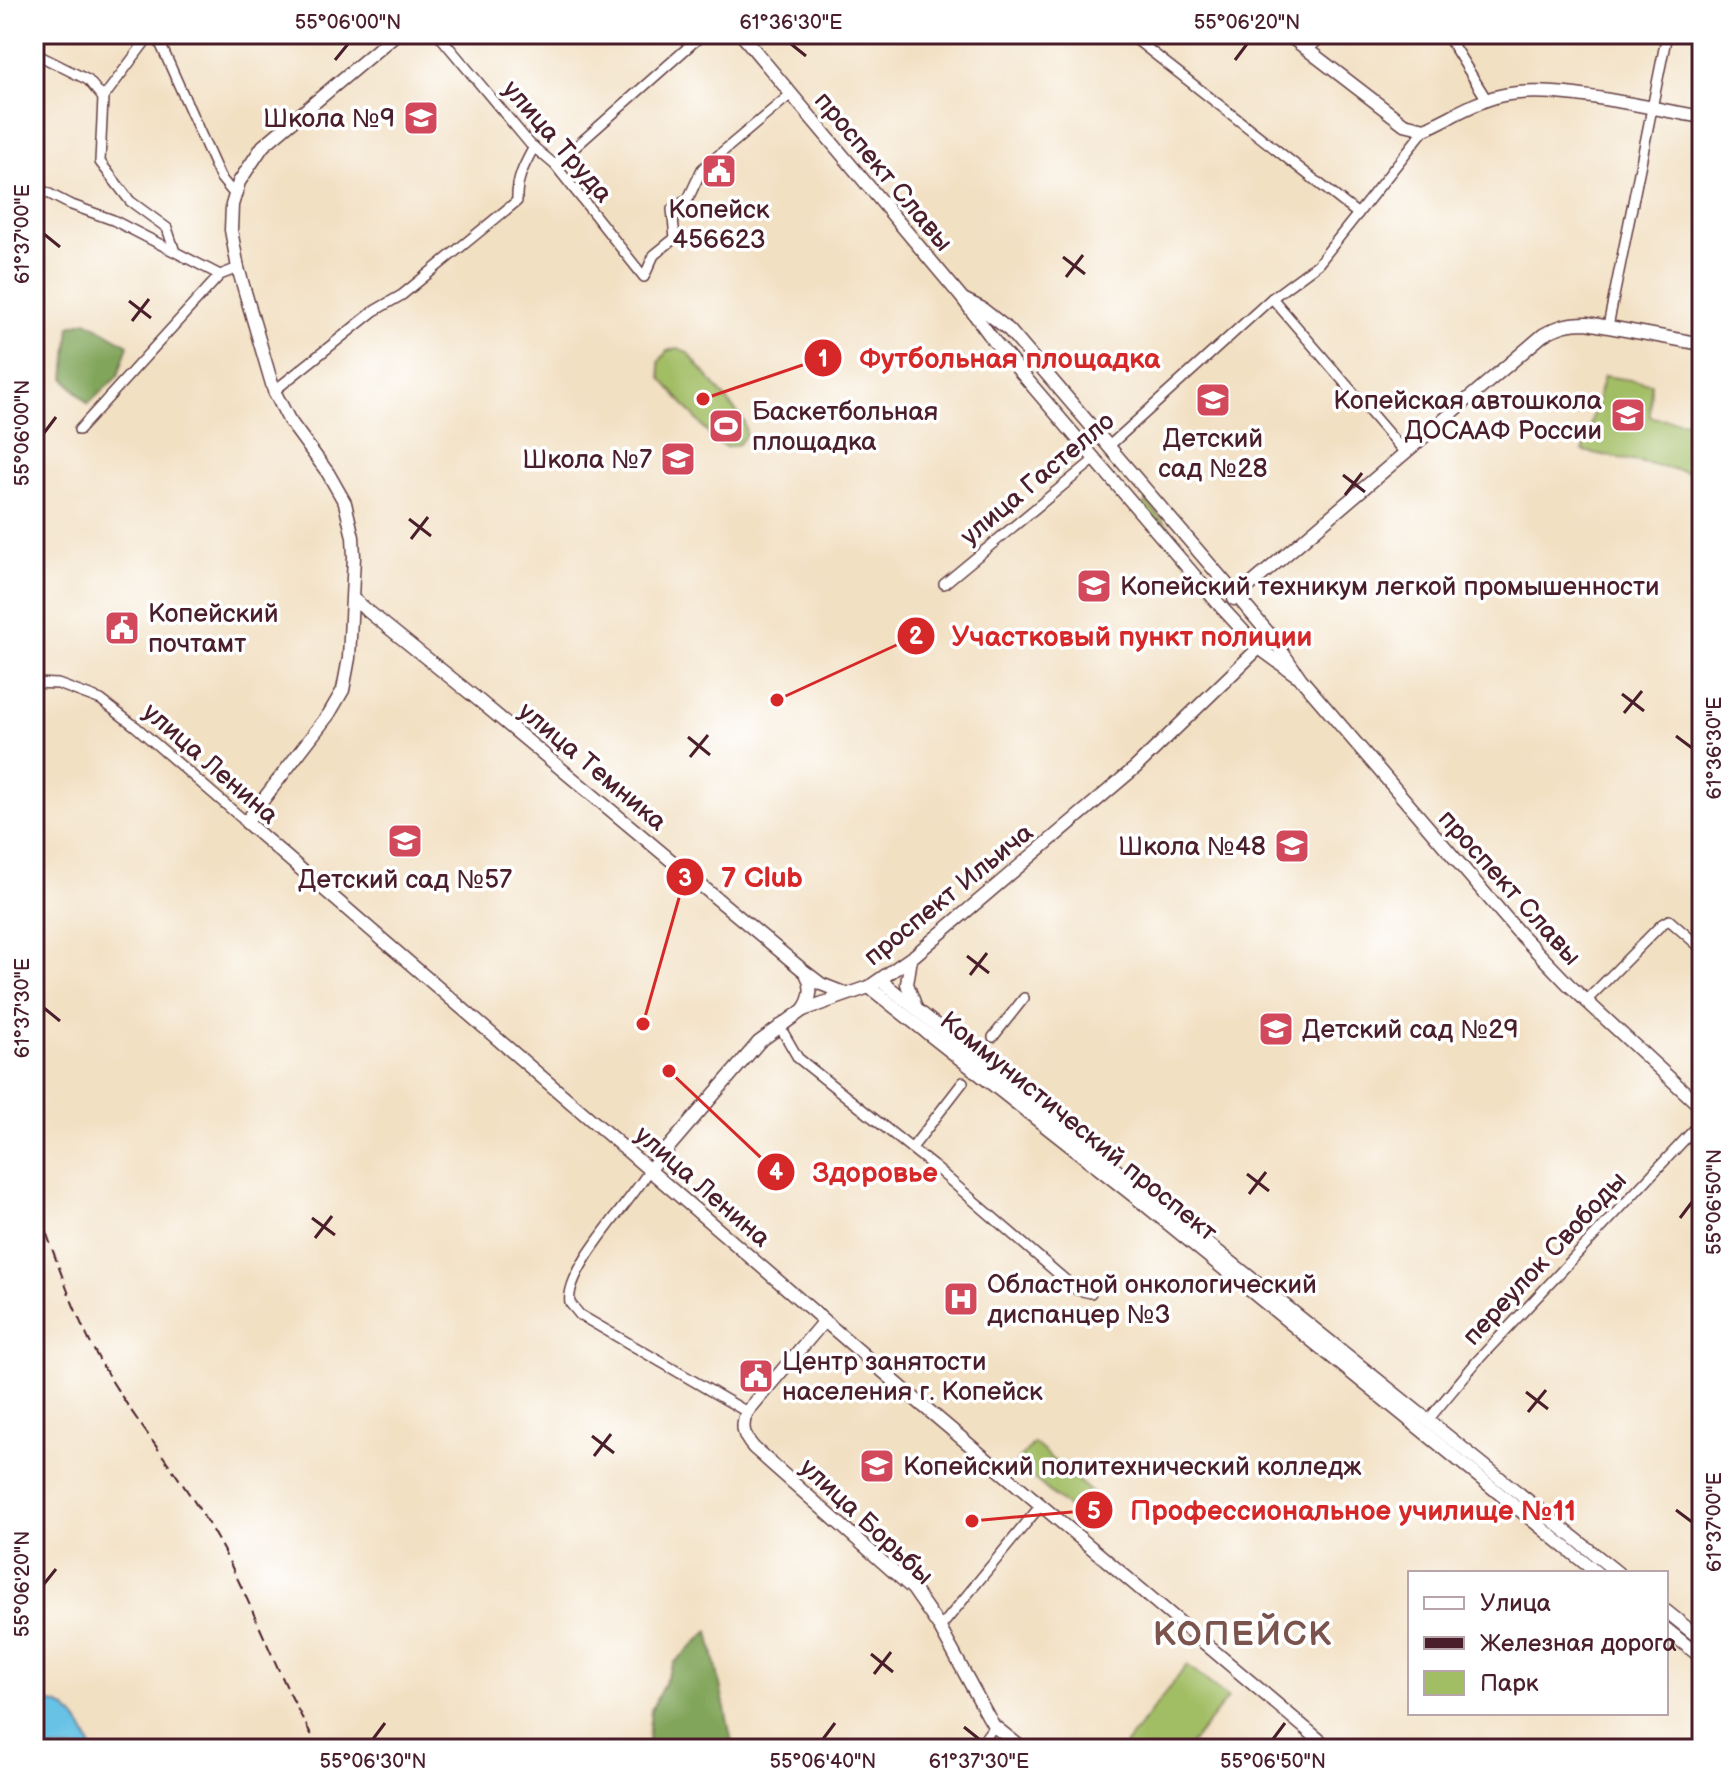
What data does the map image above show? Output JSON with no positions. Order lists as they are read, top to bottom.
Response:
{
  "streets": {
    "street": [
      "улица Труда",
      "проспект Славы",
      "улица Гастелло",
      "улица Ленина",
      "улица Темника",
      "проспект Ильича",
      "Коммунистический проспект",
      "переулок Свободы",
      "улица Борьбы"
    ]
  },
  "crossings": [
    ["улица Труда", "проспект Славы"],
    ["проспект Славы", "улица Гастелло"],
    ["проспект Славы", "проспект Ильича"],
    ["улица Ленина", "проспект Ильича"],
    ["улица Темника", "проспект Ильича"],
    ["проспект Ильича", "Коммунистический проспект"],
    ["проспект Ильича", "улица Борьбы"],
    ["Коммунистический проспект", "переулок Свободы"]
  ],
  "districts": ["КОПЕЙСК"],
  "places": {
    "school or university": [
      "Школа №9",
      "Детский сад №28",
      "Копейская автошкола ДОСААФ России",
      "Школа №7",
      "Копейский техникум легкой промышенности",
      "Детский сад №57",
      "Школа №48",
      "Детский сад №29",
      "Копейский политехнический колледж"
    ],
    "public building": ["Копейск 456623", "Копейский почтамт", "Центр занятости населения г. Копейск"],
    "other": [
      "Футбольная площадка",
      "Участковый пункт полиции",
      "7 Club",
      "Здоровье",
      "Профессиональное училище №11"
    ],
    "sports": ["Баскетбольная площадка"],
    "hospital": ["Областной онкологический диспанцер №3"]
  },
  "legend": ["Улица", "Железная дорога", "Парк"],
  "coordinates": [
    "55°06'00\"N",
    "61°36'30\"E",
    "55°06'20\"N",
    "61°37'00\"E",
    "61°37'30\"E",
    "55°06'50\"N",
    "55°06'30\"N",
    "55°06'40\"N"
  ]
}
